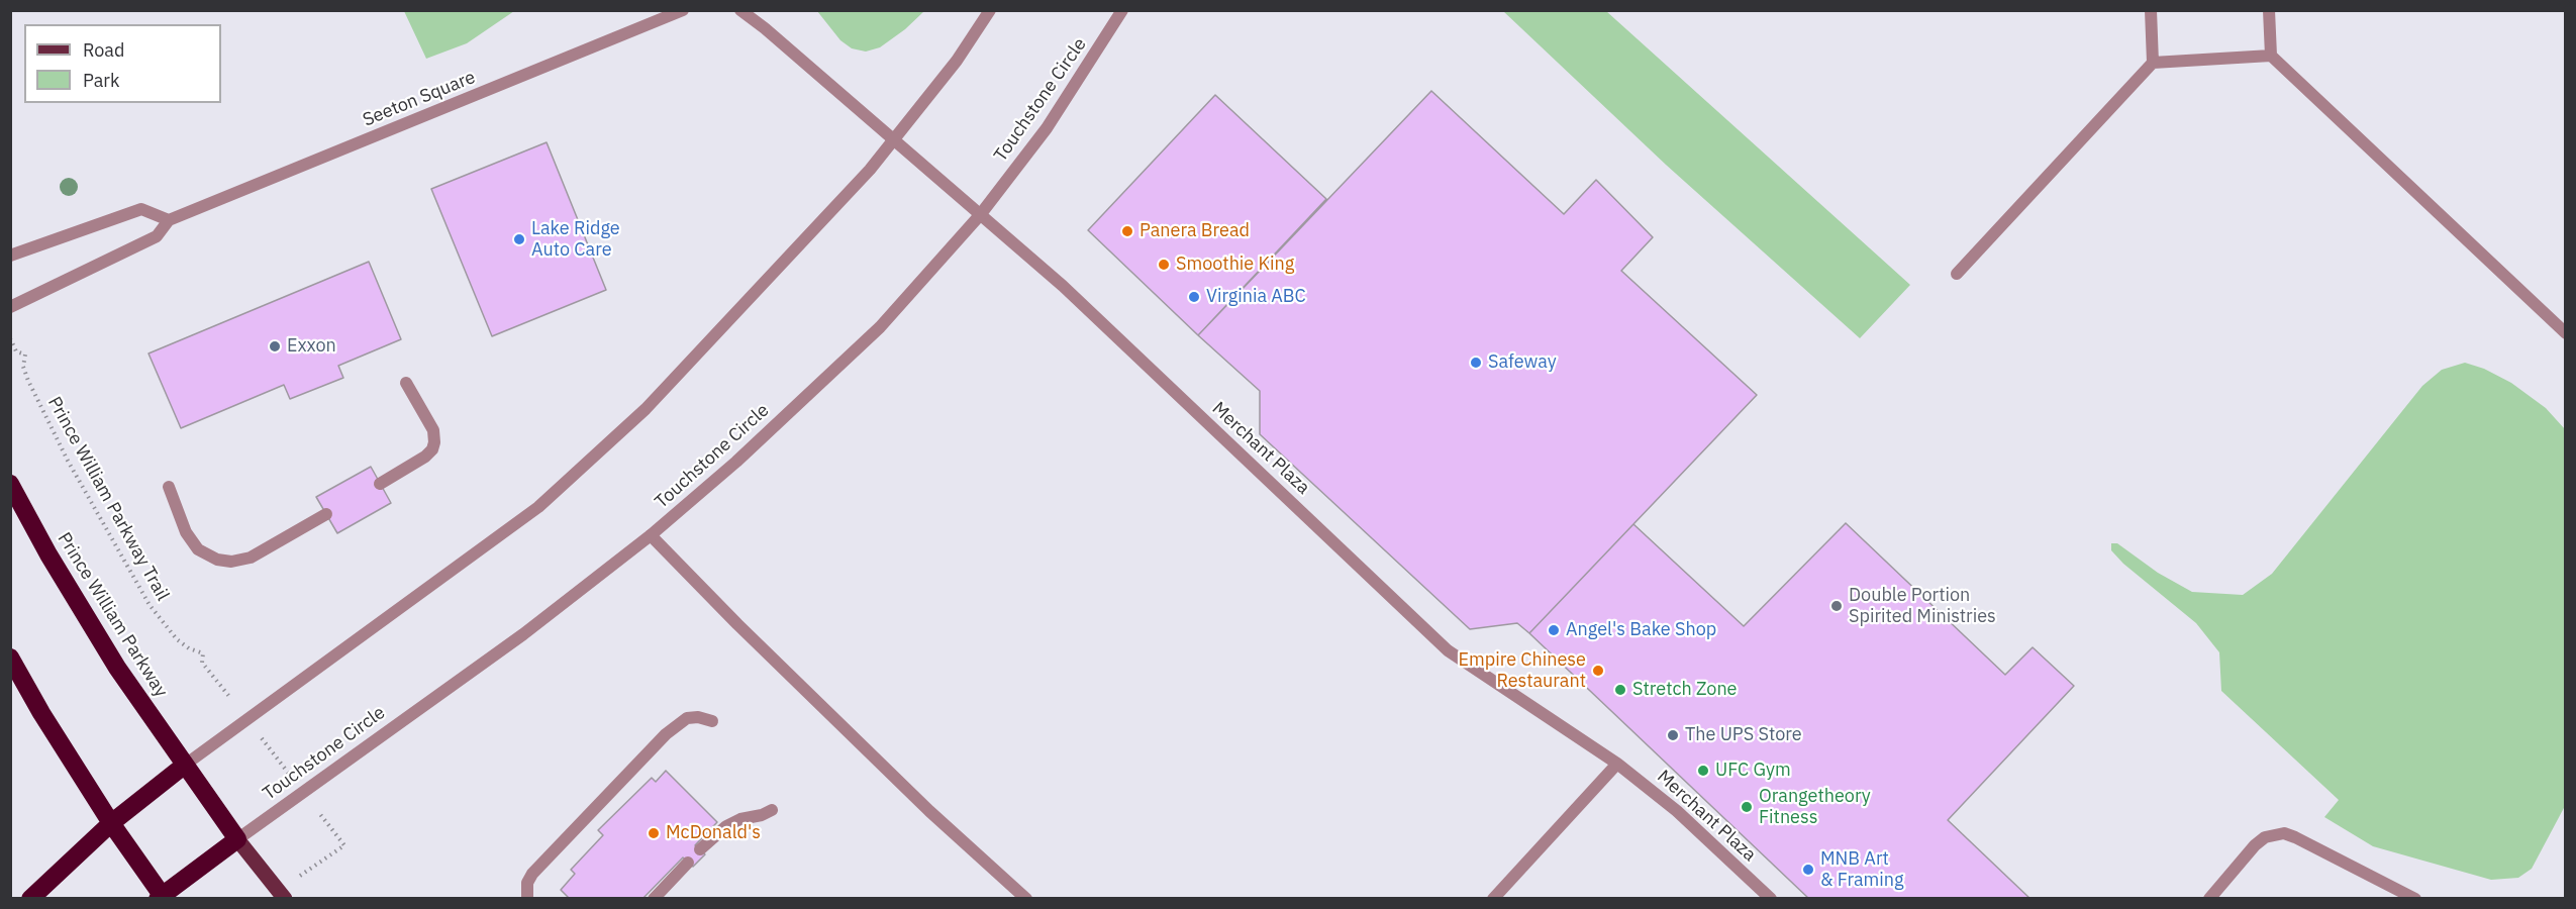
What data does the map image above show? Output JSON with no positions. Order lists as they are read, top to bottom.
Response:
{
  "streets": {
    "highway": ["Prince William Parkway"],
    "street": ["Seeton Square", "Touchstone Circle", "Merchant Plaza"],
    "path": ["Prince William Parkway Trail"]
  },
  "crossings": [
    ["Touchstone Circle", "Merchant Plaza"],
    ["Touchstone Circle", "Prince William Parkway Trail"],
    ["Touchstone Circle", "Prince William Parkway"]
  ],
  "places": [
    "Panera Bread",
    "Lake Ridge Auto Care",
    "Smoothie King",
    "Virginia ABC",
    "Exxon",
    "Safeway",
    "Double Portion Spirited Ministries",
    "Angel's Bake Shop",
    "Empire Chinese Restaurant",
    "Stretch Zone",
    "The UPS Store",
    "UFC Gym",
    "Orangetheory Fitness",
    "McDonald's",
    "MNB Art & Framing"
  ],
  "legend": ["Road", "Park"]
}
